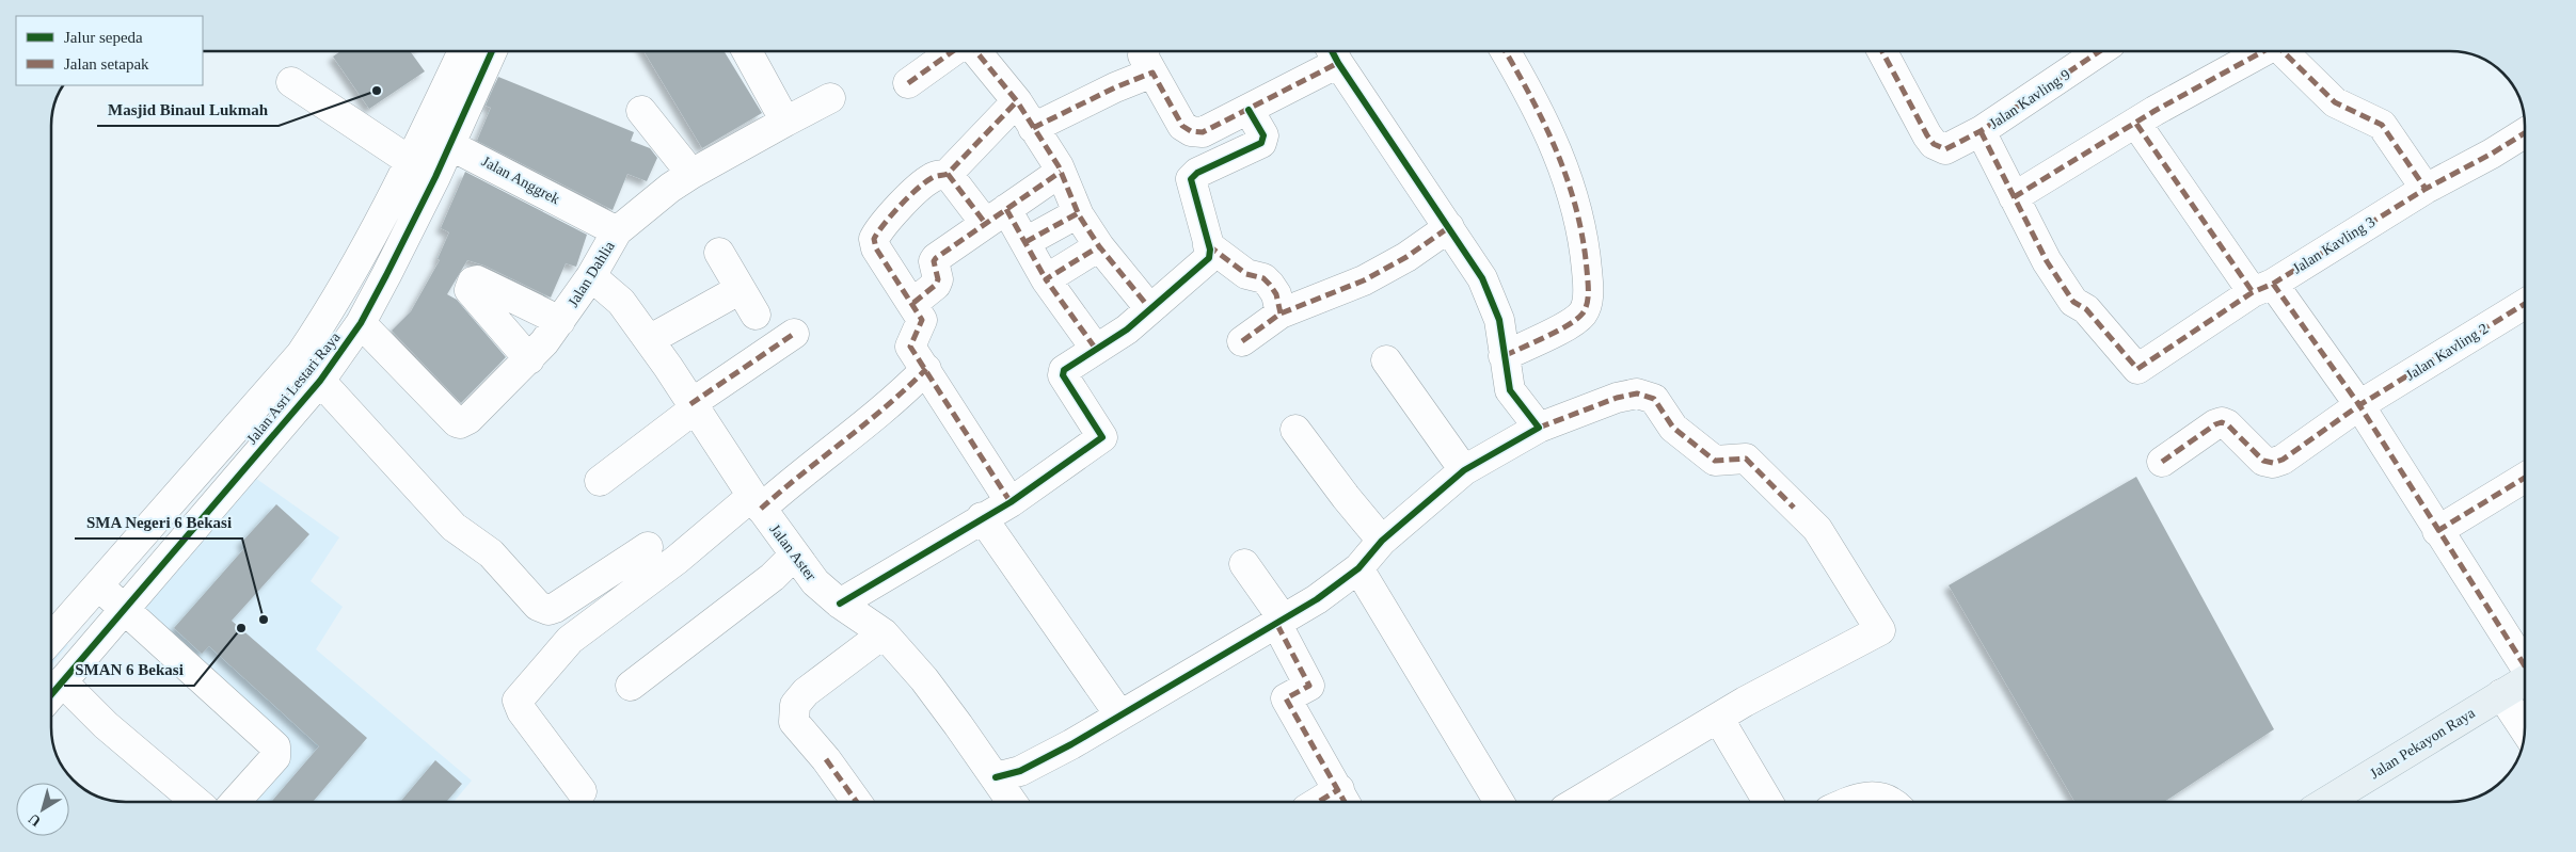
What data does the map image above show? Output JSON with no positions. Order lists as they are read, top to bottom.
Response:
{
  "streets": {
    "main road": ["Jalan Pekayon Raya"],
    "street": [
      "Jalan Kavling 9",
      "Jalan Anggrek",
      "Jalan Kavling 3",
      "Jalan Dahlia",
      "Jalan Kavling 2",
      "Jalan Asri Lestari Raya",
      "Jalan Aster"
    ]
  },
  "crossings": [
    ["Jalan Anggrek", "Jalan Dahlia"],
    ["Jalan Anggrek", "Jalan Asri Lestari Raya"],
    ["Jalan Dahlia", "Jalan Asri Lestari Raya"],
    ["Jalan Dahlia", "Jalan Aster"]
  ],
  "places": ["Masjid Binaul Lukmah", "SMA Negeri 6 Bekasi", "SMAN 6 Bekasi"],
  "legend": ["Jalur sepeda", "Jalan setapak"],
  "north": "bottom left"
}
